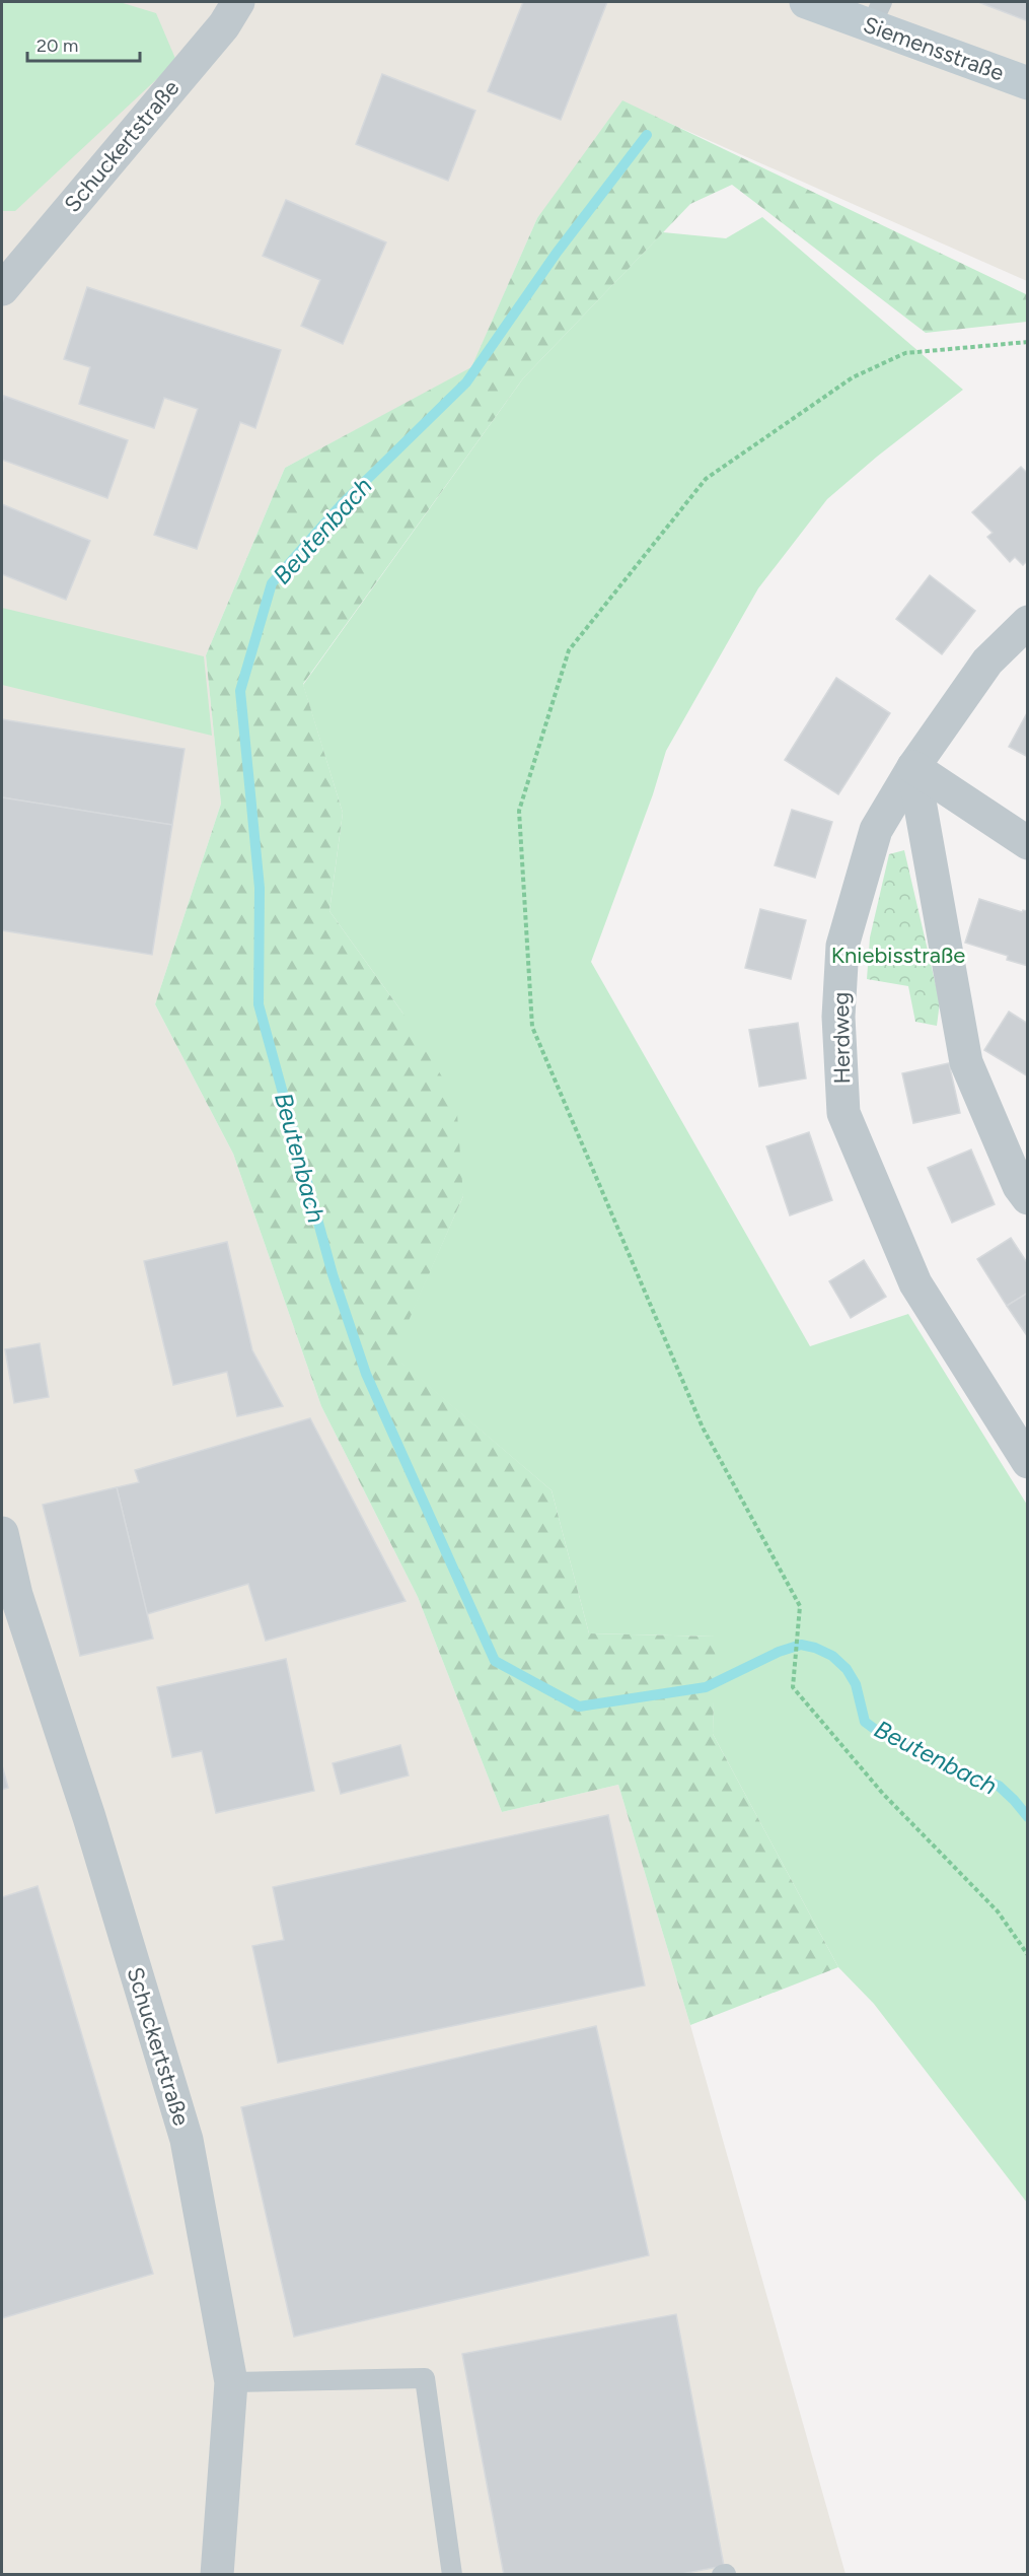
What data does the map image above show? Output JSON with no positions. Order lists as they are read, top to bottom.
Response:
{
  "streets": {
    "main road": ["Siemensstraße"],
    "street": ["Schuckertstraße", "Herdweg"]
  },
  "water": ["Beutenbach"],
  "parks": ["Kniebisstraße"],
  "scale_bar": "20 m"
}
